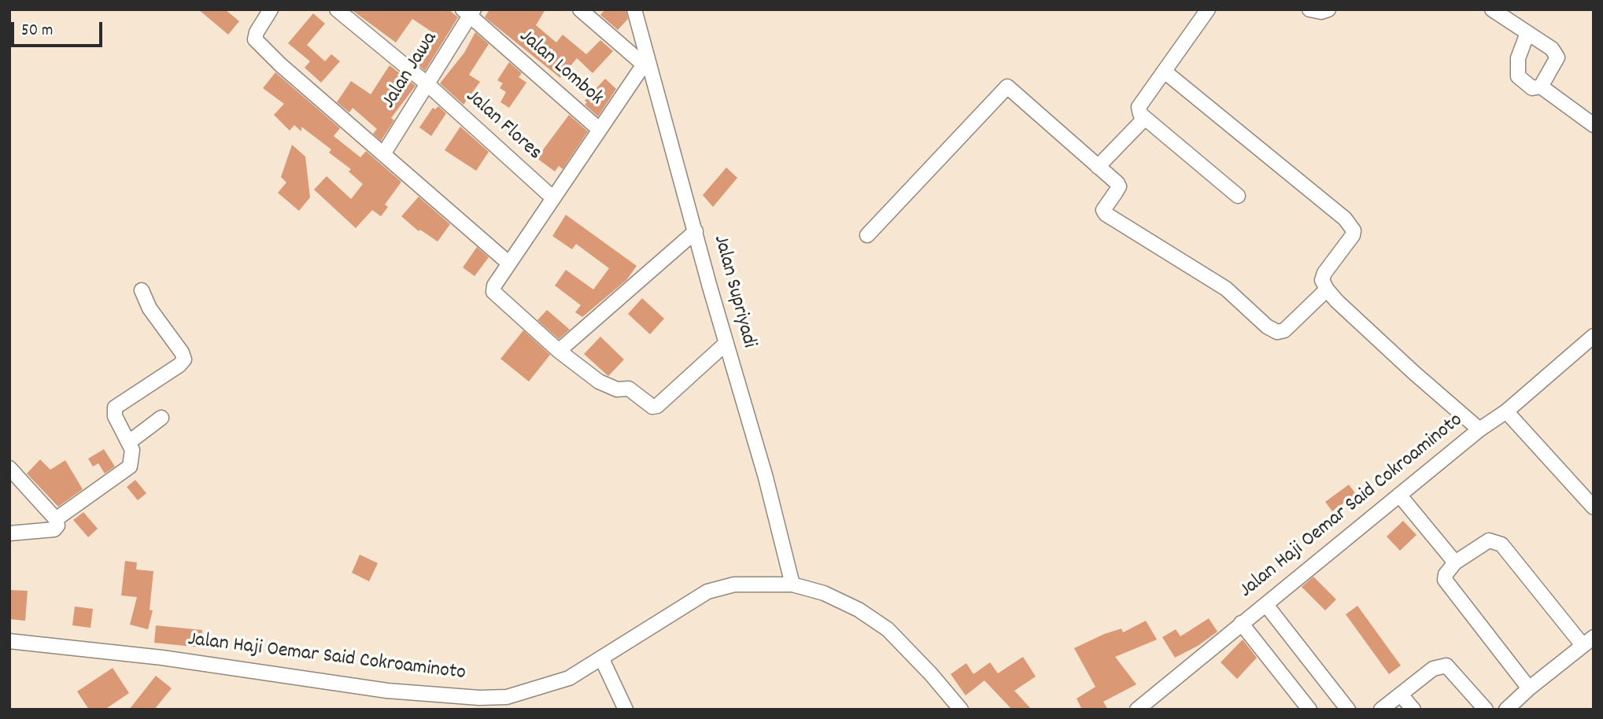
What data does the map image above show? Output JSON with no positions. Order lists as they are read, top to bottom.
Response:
{
  "streets": {
    "street": [
      "Jalan Lombok",
      "Jalan Jawa",
      "Jalan Flores",
      "Jalan Supriyadi",
      "Jalan Haji Oemar Said Cokroaminoto"
    ]
  },
  "crossings": [
    ["Jalan Lombok", "Jalan Jawa"],
    ["Jalan Jawa", "Jalan Flores"],
    ["Jalan Supriyadi", "Jalan Haji Oemar Said Cokroaminoto"]
  ],
  "scale_bar": "50 m"
}
